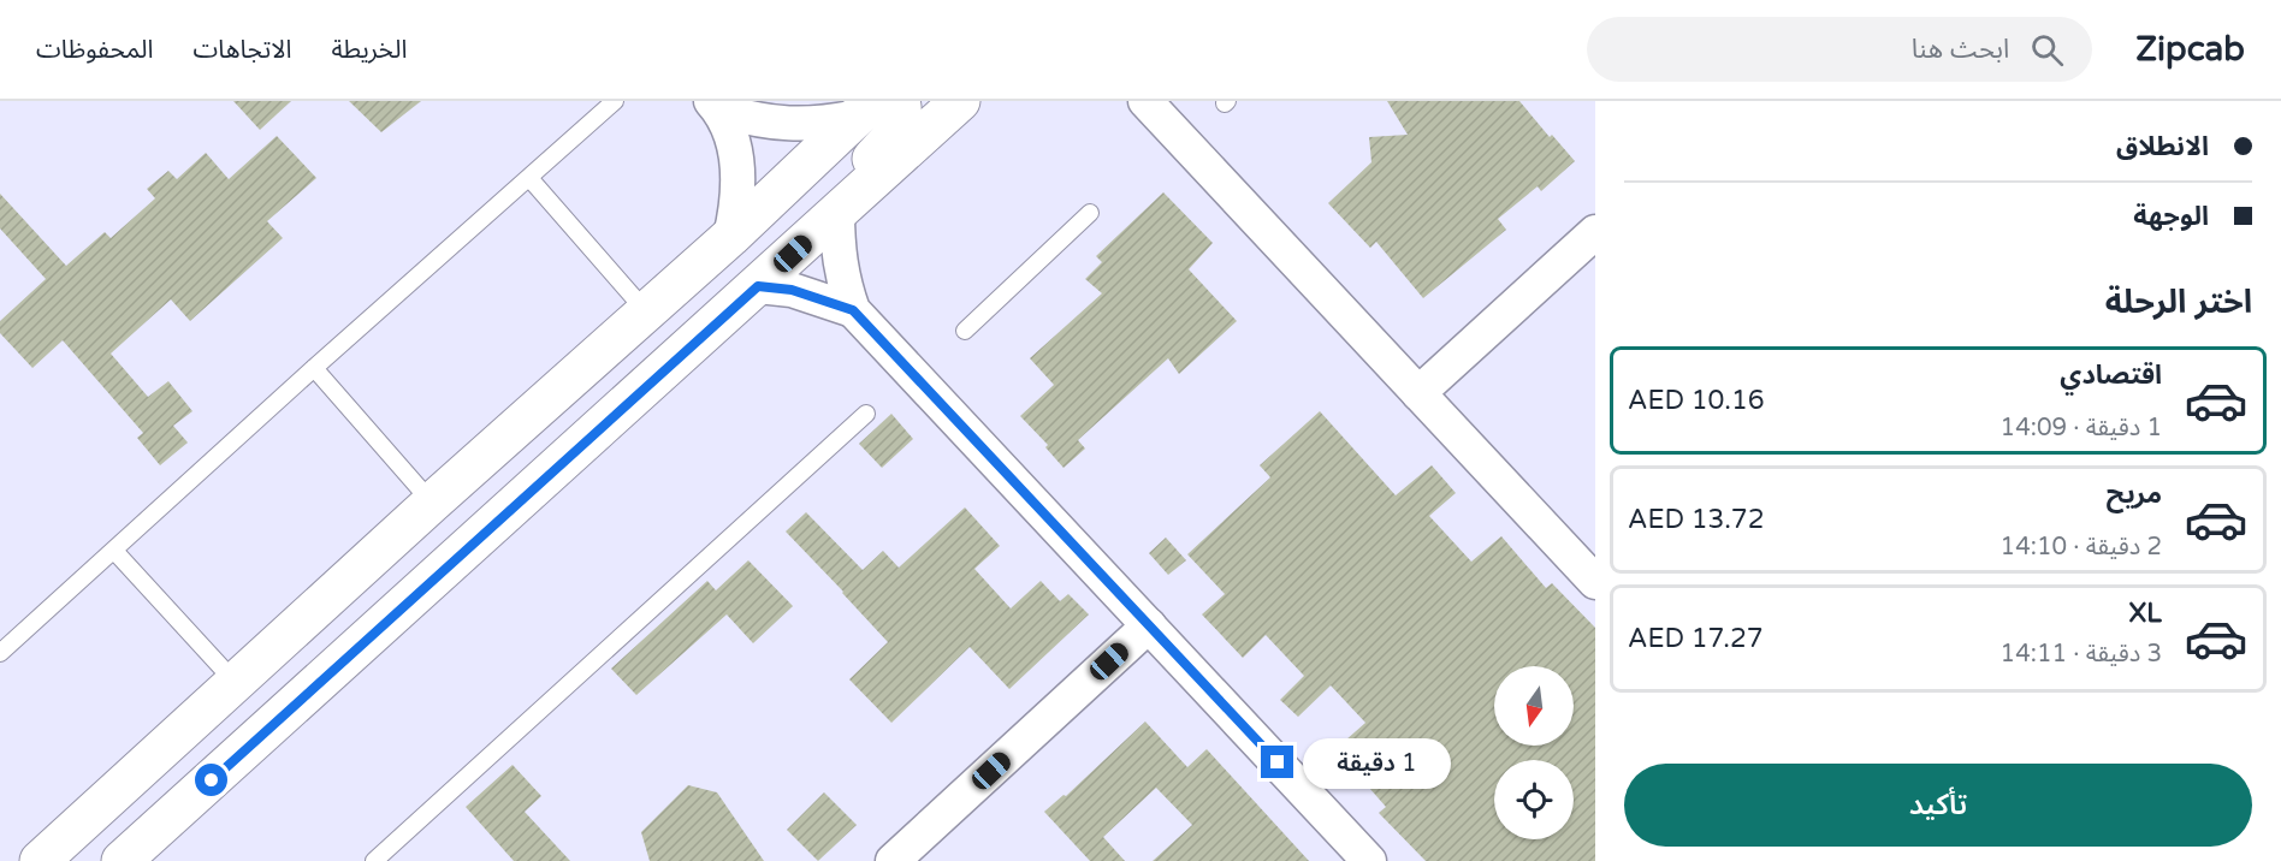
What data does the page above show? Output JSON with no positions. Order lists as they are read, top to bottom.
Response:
{
  "north": "bottom",
  "page": {
    "header": "Zipcab",
    "search": "ابحث هنا",
    "nav": ["الخريطة", "الاتجاهات", "المحفوظات"],
    "banner": ["الانطلاق", "الوجهة"],
    "heading": "اختر الرحلة",
    "list": [
      {
        "name": "اقتصادي",
        "note": "1 دقيقة · 14:09",
        "value": "AED 10.16"
      },
      {
        "name": "مريح",
        "note": "2 دقيقة · 14:10",
        "value": "AED 13.72"
      },
      {
        "name": "XL",
        "note": "3 دقيقة · 14:11",
        "value": "AED 17.27"
      }
    ],
    "bubble": "1 دقيقة",
    "buttons": "تأكيد"
  }
}
